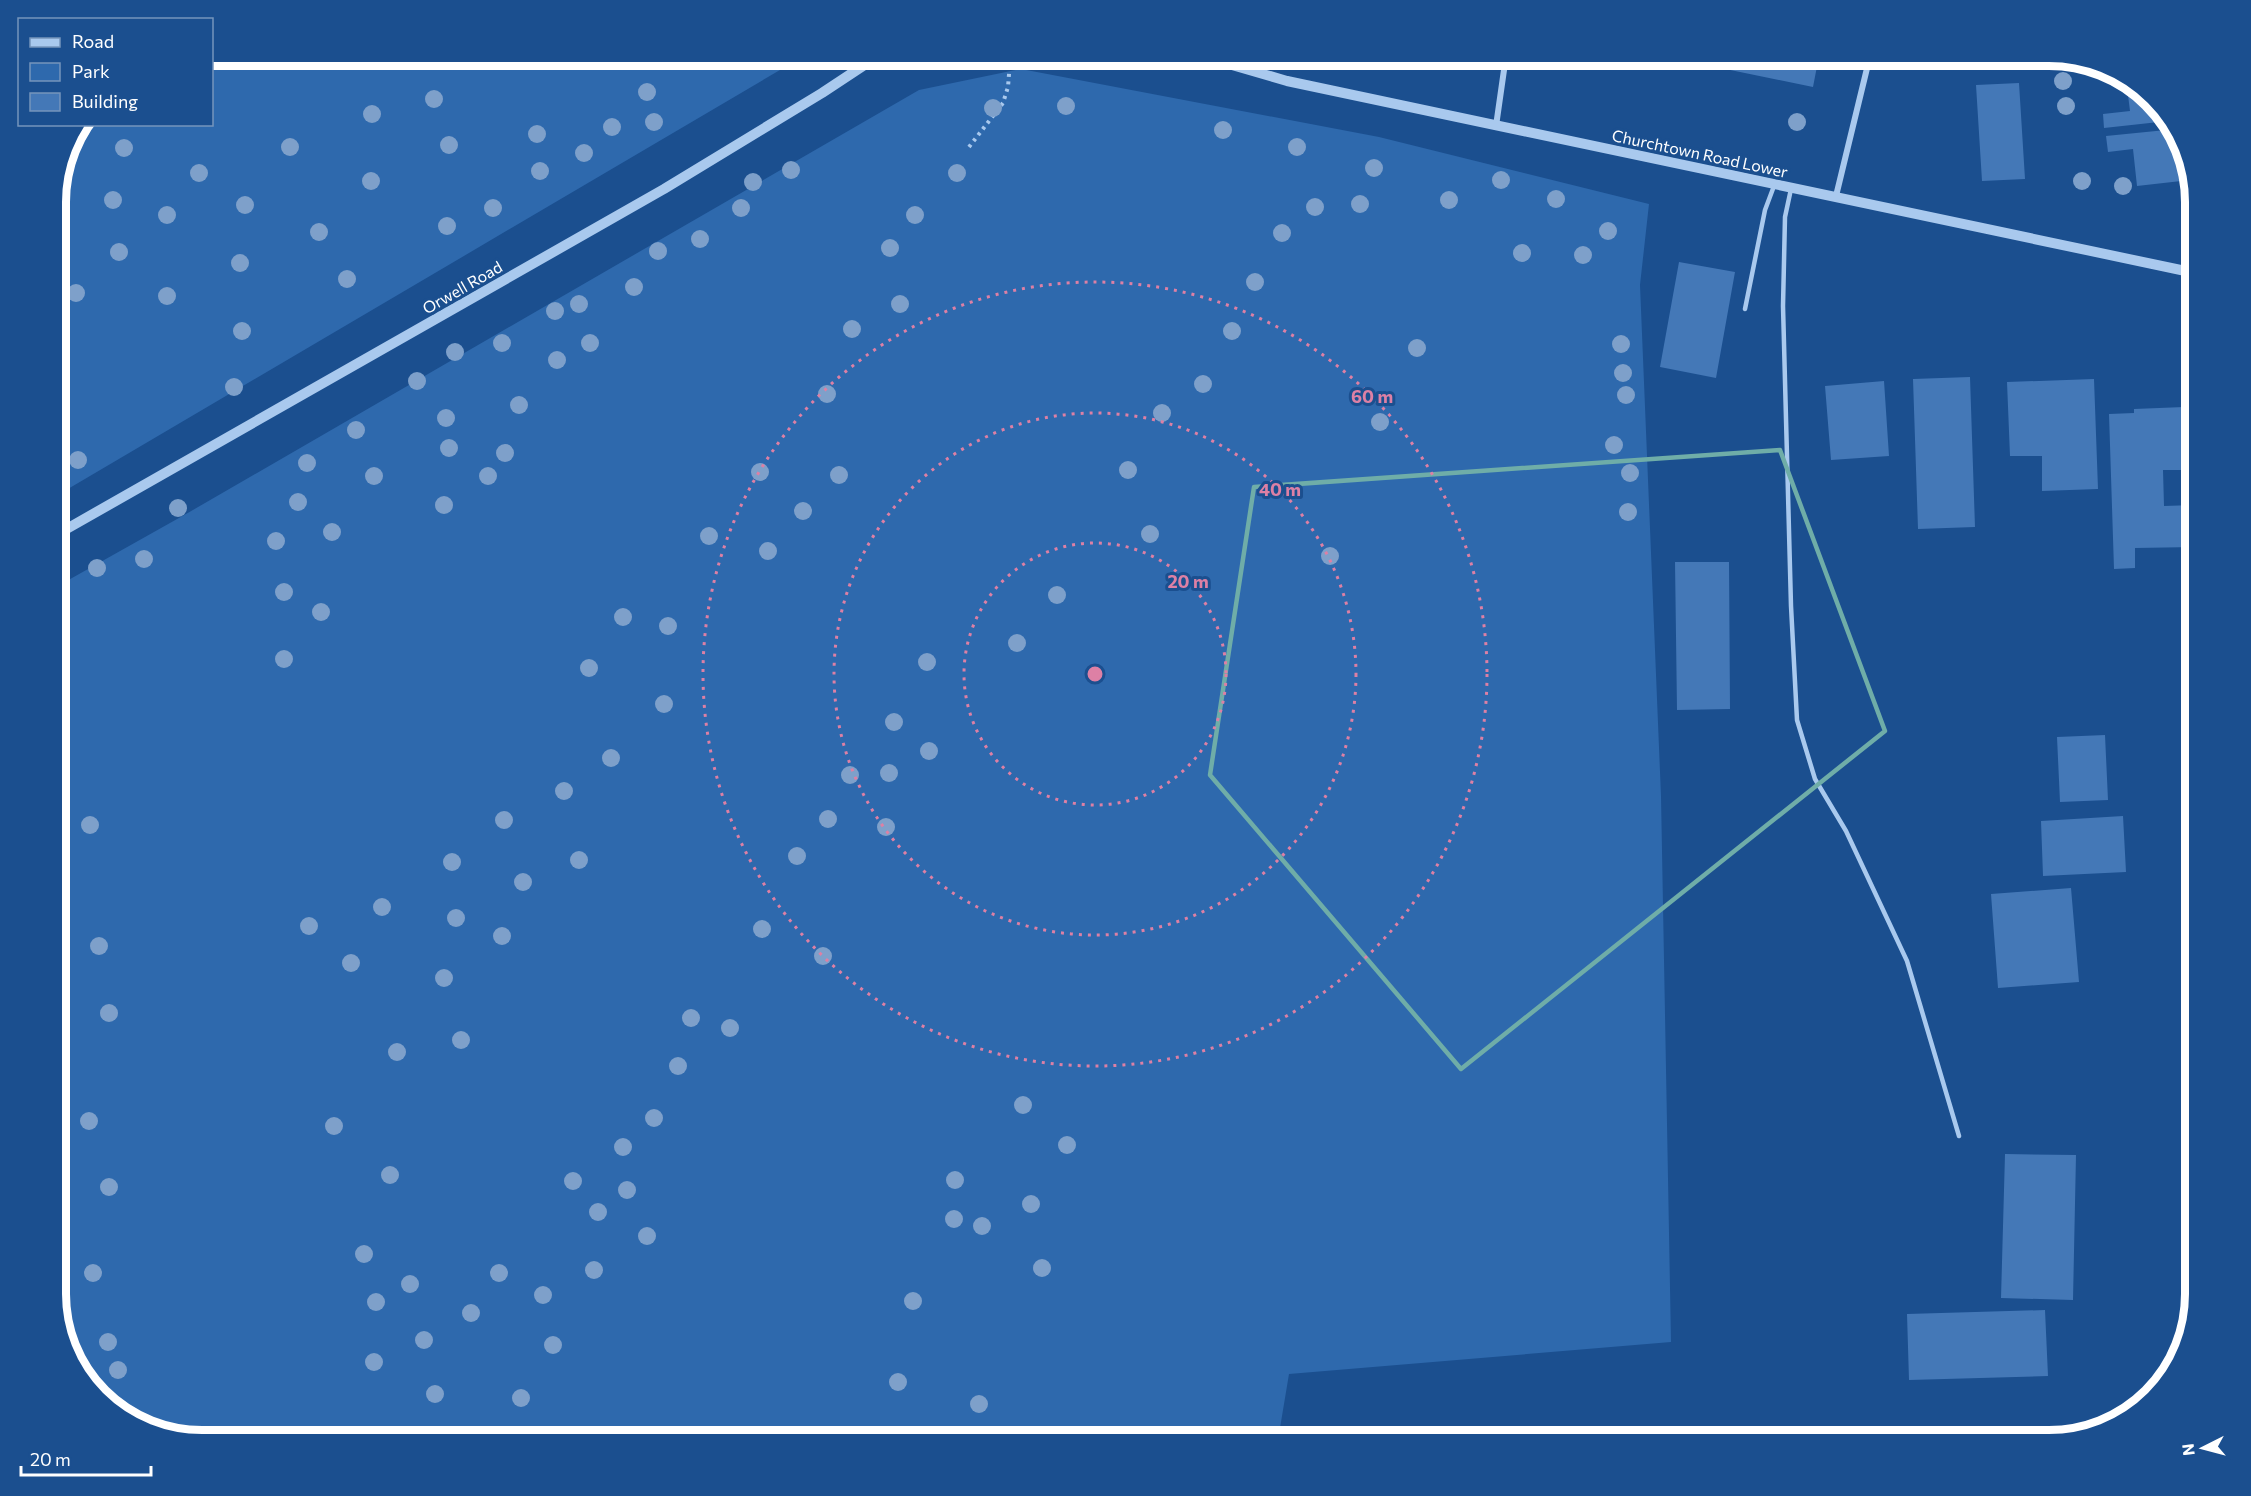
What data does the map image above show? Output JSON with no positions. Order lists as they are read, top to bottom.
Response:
{
  "streets": {
    "street": ["Churchtown Road Lower", "Orwell Road"]
  },
  "legend": ["Road", "Park", "Building"],
  "scale_bar": "20 m",
  "north": "left",
  "rings": ["60 m", "40 m", "20 m"]
}
